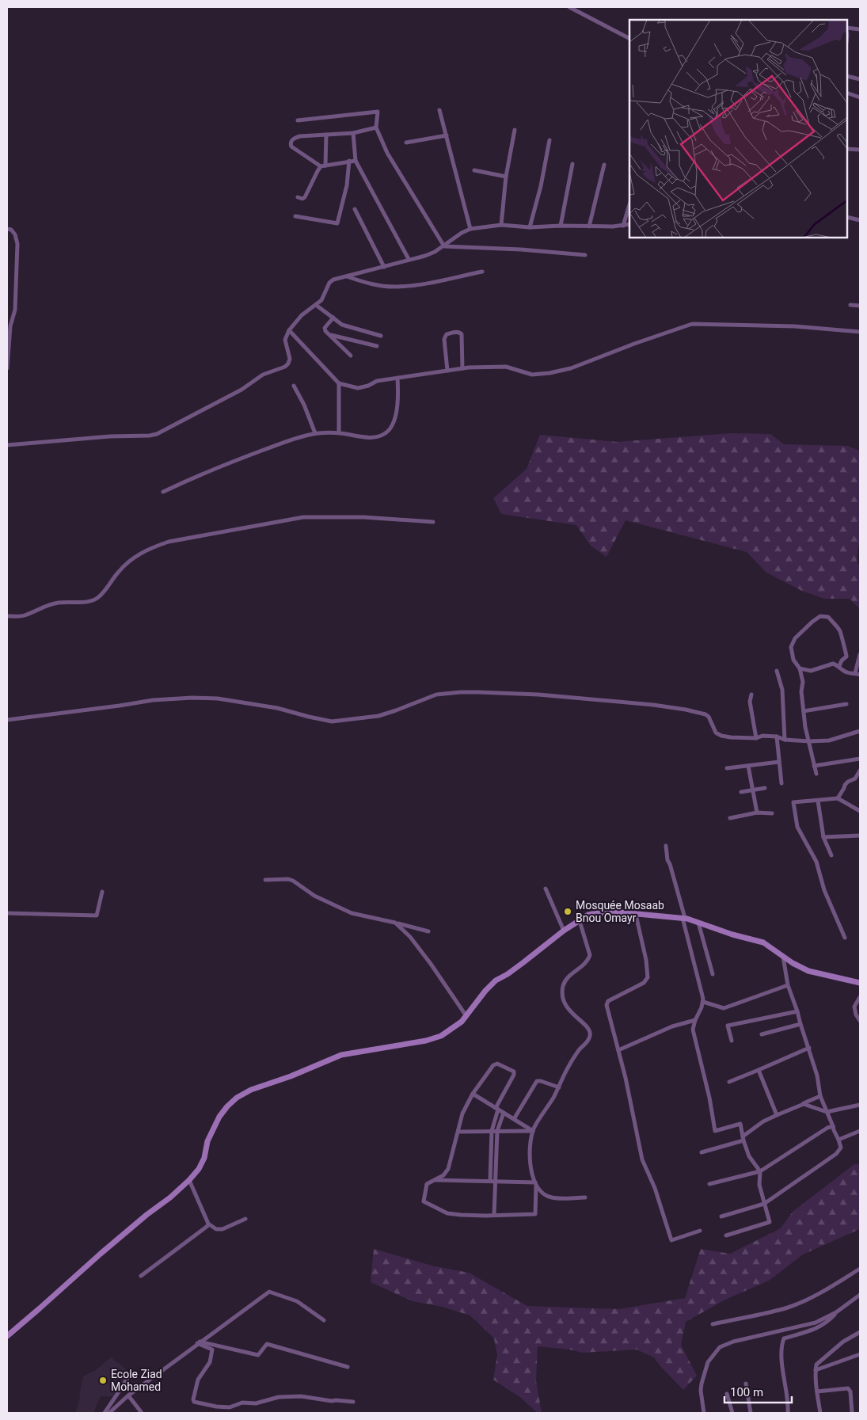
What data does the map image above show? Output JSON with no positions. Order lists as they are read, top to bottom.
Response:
{
  "places": ["Mosquée Mosaab Bnou Omayr", "Ecole Ziad Mohamed"],
  "scale_bar": "100 m"
}
